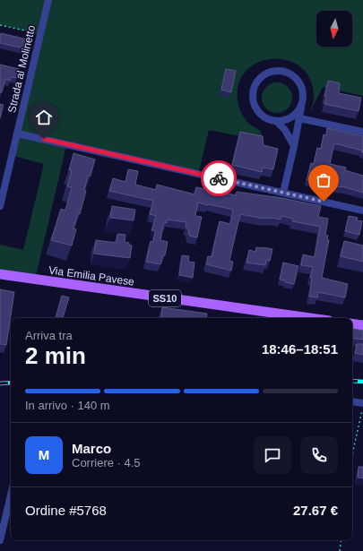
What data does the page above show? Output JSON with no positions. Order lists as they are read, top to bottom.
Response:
{
  "streets": {
    "main road": ["Via Emilia Pavese", "SS10"],
    "street": ["Strada al Molinetto"]
  },
  "north": "bottom",
  "page": {
    "heading": ["2 min", "Arriva tra", "18:46–18:51"],
    "panel": [
      "Marco",
      "Corriere · 4.5",
      "Ordine #5768",
      "27.67 €"
    ],
    "bar": "In arrivo · 140 m",
    "round": "M"
  }
}
